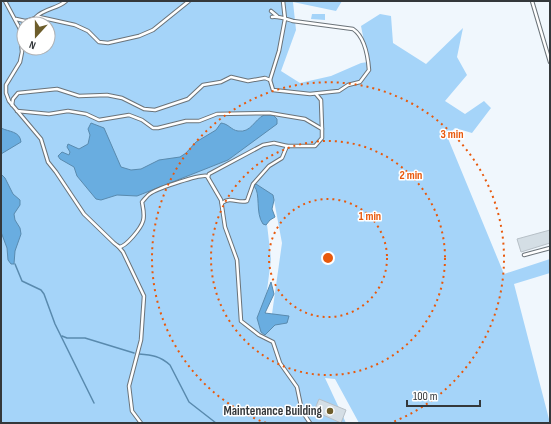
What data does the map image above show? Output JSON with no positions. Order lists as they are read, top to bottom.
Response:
{
  "places": ["Maintenance Building"],
  "scale_bar": "100 m",
  "north": "bottom",
  "rings": ["3 min", "2 min", "1 min"]
}
